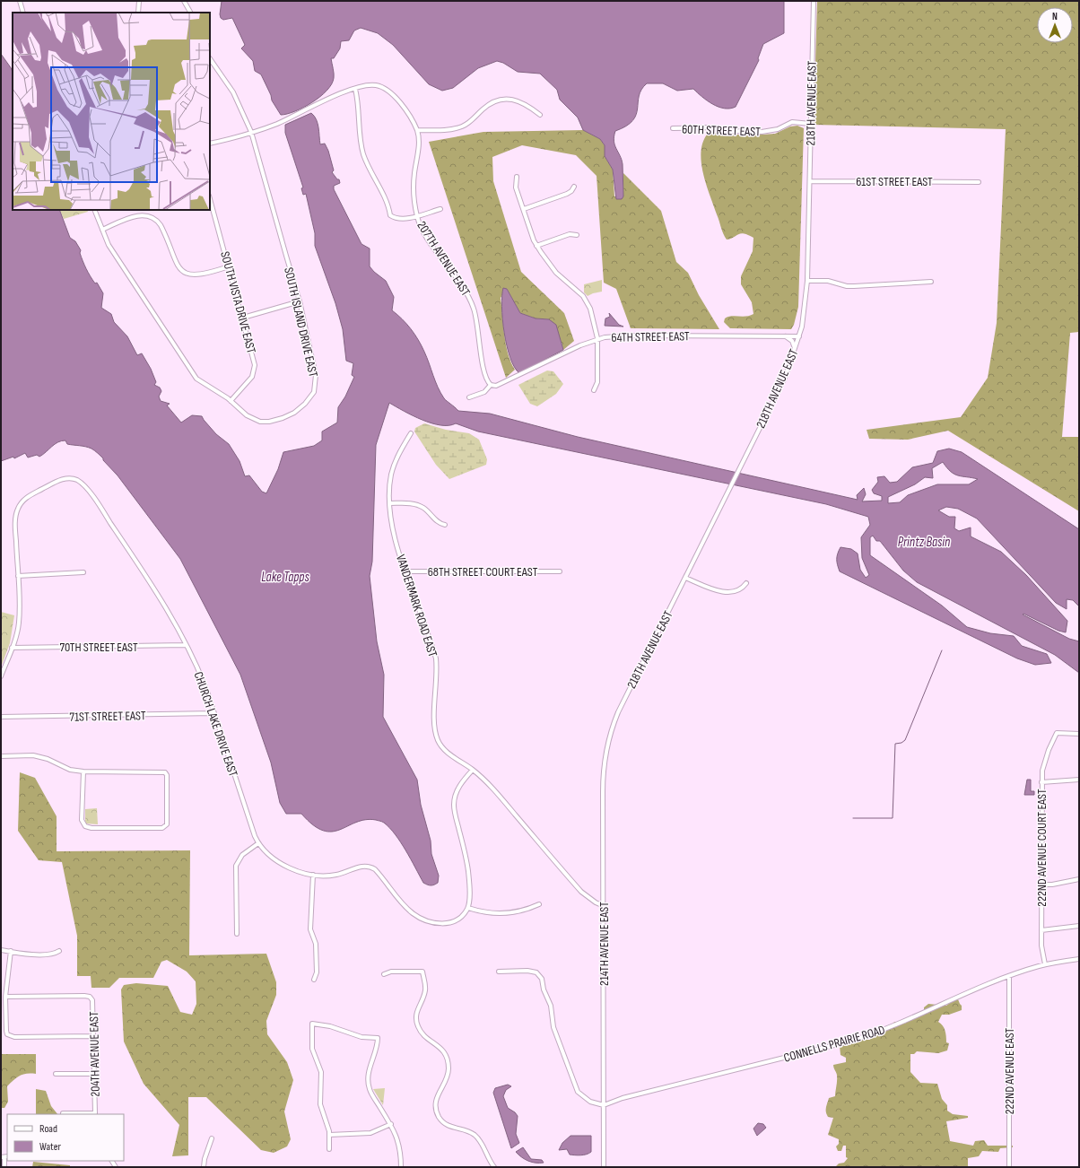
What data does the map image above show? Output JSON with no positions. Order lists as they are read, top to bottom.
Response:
{
  "streets": {
    "street": [
      "218TH AVENUE EAST",
      "60TH STREET EAST",
      "61ST STREET EAST",
      "207TH AVENUE EAST",
      "SOUTH VISTA DRIVE EAST",
      "SOUTH ISLAND DRIVE EAST",
      "64TH STREET EAST",
      "68TH STREET COURT EAST",
      "VANDERMARK ROAD EAST",
      "70TH STREET EAST",
      "71ST STREET EAST",
      "CHURCH LAKE DRIVE EAST",
      "222ND AVENUE COURT EAST",
      "214TH AVENUE EAST",
      "CONNELLS PRAIRIE ROAD",
      "204TH AVENUE EAST",
      "222ND AVENUE EAST"
    ]
  },
  "crossings": [
    ["218TH AVENUE EAST", "60TH STREET EAST"],
    ["218TH AVENUE EAST", "61ST STREET EAST"],
    ["218TH AVENUE EAST", "64TH STREET EAST"],
    ["218TH AVENUE EAST", "214TH AVENUE EAST"],
    ["207TH AVENUE EAST", "64TH STREET EAST"],
    ["SOUTH VISTA DRIVE EAST", "SOUTH ISLAND DRIVE EAST"],
    ["68TH STREET COURT EAST", "VANDERMARK ROAD EAST"],
    ["VANDERMARK ROAD EAST", "214TH AVENUE EAST"],
    ["70TH STREET EAST", "CHURCH LAKE DRIVE EAST"],
    ["71ST STREET EAST", "CHURCH LAKE DRIVE EAST"],
    ["222ND AVENUE COURT EAST", "CONNELLS PRAIRIE ROAD"],
    ["214TH AVENUE EAST", "CONNELLS PRAIRIE ROAD"],
    ["CONNELLS PRAIRIE ROAD", "222ND AVENUE EAST"]
  ],
  "water": ["Printz Basin", "Lake Tapps"],
  "legend": ["Road", "Water"],
  "north": "top"
}
